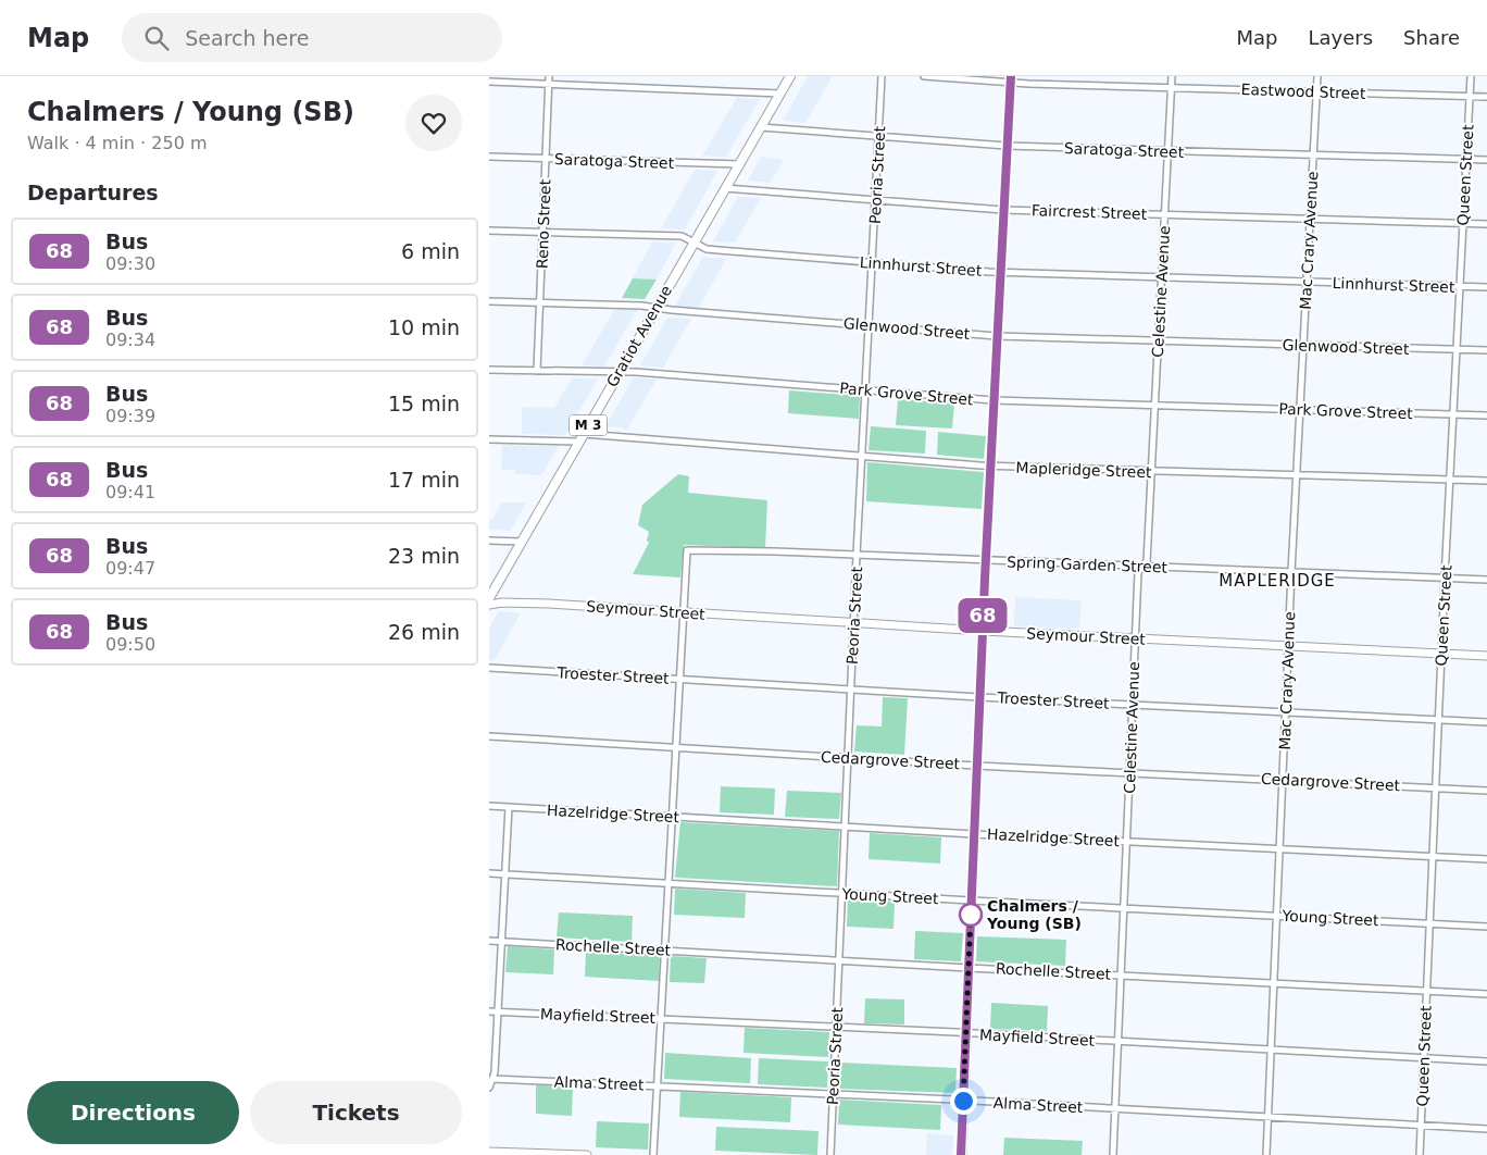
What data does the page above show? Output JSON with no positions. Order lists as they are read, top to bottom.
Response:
{
  "streets": {
    "main road": ["Gratiot Avenue", "M 3"],
    "street": [
      "Eastwood Street",
      "Saratoga Street",
      "Peoria Street",
      "Queen Street",
      "Faircrest Street",
      "Reno Street",
      "Mac Crary Avenue",
      "Linnhurst Street",
      "Celestine Avenue",
      "Glenwood Street",
      "Park Grove Street",
      "Mapleridge Street",
      "Spring Garden Street",
      "Seymour Street",
      "Troester Street",
      "Cedargrove Street",
      "Hazelridge Street",
      "Young Street",
      "Rochelle Street",
      "Mayfield Street",
      "Alma Street"
    ]
  },
  "crossings": [
    ["Eastwood Street", "Queen Street"],
    ["Eastwood Street", "Mac Crary Avenue"],
    ["Eastwood Street", "Celestine Avenue"],
    ["Saratoga Street", "Peoria Street"],
    ["Saratoga Street", "Queen Street"],
    ["Saratoga Street", "Reno Street"],
    ["Saratoga Street", "Mac Crary Avenue"],
    ["Saratoga Street", "Celestine Avenue"],
    ["Saratoga Street", "Gratiot Avenue"],
    ["Peoria Street", "Faircrest Street"],
    ["Peoria Street", "Linnhurst Street"],
    ["Peoria Street", "Glenwood Street"],
    ["Peoria Street", "Park Grove Street"],
    ["Peoria Street", "Mapleridge Street"],
    ["Peoria Street", "Spring Garden Street"],
    ["Peoria Street", "Seymour Street"],
    ["Peoria Street", "Troester Street"],
    ["Peoria Street", "Cedargrove Street"],
    ["Peoria Street", "Hazelridge Street"],
    ["Peoria Street", "Young Street"],
    ["Peoria Street", "Rochelle Street"],
    ["Peoria Street", "Mayfield Street"],
    ["Peoria Street", "Alma Street"],
    ["Queen Street", "Faircrest Street"],
    ["Queen Street", "Linnhurst Street"],
    ["Queen Street", "Glenwood Street"],
    ["Queen Street", "Park Grove Street"],
    ["Queen Street", "Mapleridge Street"],
    ["Queen Street", "Spring Garden Street"],
    ["Queen Street", "Seymour Street"],
    ["Queen Street", "Troester Street"],
    ["Queen Street", "Cedargrove Street"],
    ["Queen Street", "Hazelridge Street"],
    ["Queen Street", "Young Street"],
    ["Queen Street", "Rochelle Street"],
    ["Queen Street", "Mayfield Street"],
    ["Queen Street", "Alma Street"],
    ["Faircrest Street", "Mac Crary Avenue"],
    ["Faircrest Street", "Celestine Avenue"],
    ["Faircrest Street", "Gratiot Avenue"],
    ["Reno Street", "Linnhurst Street"],
    ["Reno Street", "Glenwood Street"],
    ["Reno Street", "Park Grove Street"],
    ["Mac Crary Avenue", "Linnhurst Street"],
    ["Mac Crary Avenue", "Glenwood Street"],
    ["Mac Crary Avenue", "Park Grove Street"],
    ["Mac Crary Avenue", "Mapleridge Street"],
    ["Mac Crary Avenue", "Spring Garden Street"],
    ["Mac Crary Avenue", "Seymour Street"],
    ["Mac Crary Avenue", "Troester Street"],
    ["Mac Crary Avenue", "Cedargrove Street"],
    ["Mac Crary Avenue", "Hazelridge Street"],
    ["Mac Crary Avenue", "Young Street"],
    ["Mac Crary Avenue", "Rochelle Street"],
    ["Mac Crary Avenue", "Mayfield Street"],
    ["Mac Crary Avenue", "Alma Street"],
    ["Linnhurst Street", "Celestine Avenue"],
    ["Linnhurst Street", "Gratiot Avenue"],
    ["Celestine Avenue", "Glenwood Street"],
    ["Celestine Avenue", "Park Grove Street"],
    ["Celestine Avenue", "Mapleridge Street"],
    ["Celestine Avenue", "Spring Garden Street"],
    ["Celestine Avenue", "Seymour Street"],
    ["Celestine Avenue", "Troester Street"],
    ["Celestine Avenue", "Cedargrove Street"],
    ["Celestine Avenue", "Hazelridge Street"],
    ["Celestine Avenue", "Young Street"],
    ["Celestine Avenue", "Rochelle Street"],
    ["Celestine Avenue", "Mayfield Street"],
    ["Celestine Avenue", "Alma Street"],
    ["Glenwood Street", "Gratiot Avenue"],
    ["Gratiot Avenue", "Park Grove Street"],
    ["Gratiot Avenue", "Mapleridge Street"],
    ["Spring Garden Street", "Seymour Street"]
  ],
  "districts": ["MAPLERIDGE"],
  "places": ["Chalmers / Young (SB)"],
  "lines": ["bus line 68"],
  "page": {
    "header": "Map",
    "search": "Search here",
    "nav": ["Map", "Layers", "Share"],
    "heading": [
      ["Chalmers / Young (SB)", "Walk · 4 min · 250 m"],
      "Departures"
    ],
    "on_map": "68",
    "list": [
      {
        "mark": "68",
        "name": "Bus",
        "note": "09:30",
        "value": "6 min"
      },
      {
        "mark": "68",
        "name": "Bus",
        "note": "09:34",
        "value": "10 min"
      },
      {
        "mark": "68",
        "name": "Bus",
        "note": "09:39",
        "value": "15 min"
      },
      {
        "mark": "68",
        "name": "Bus",
        "note": "09:41",
        "value": "17 min"
      },
      {
        "mark": "68",
        "name": "Bus",
        "note": "09:47",
        "value": "23 min"
      },
      {
        "mark": "68",
        "name": "Bus",
        "note": "09:50",
        "value": "26 min"
      }
    ],
    "buttons": ["Directions", "Tickets"]
  }
}
